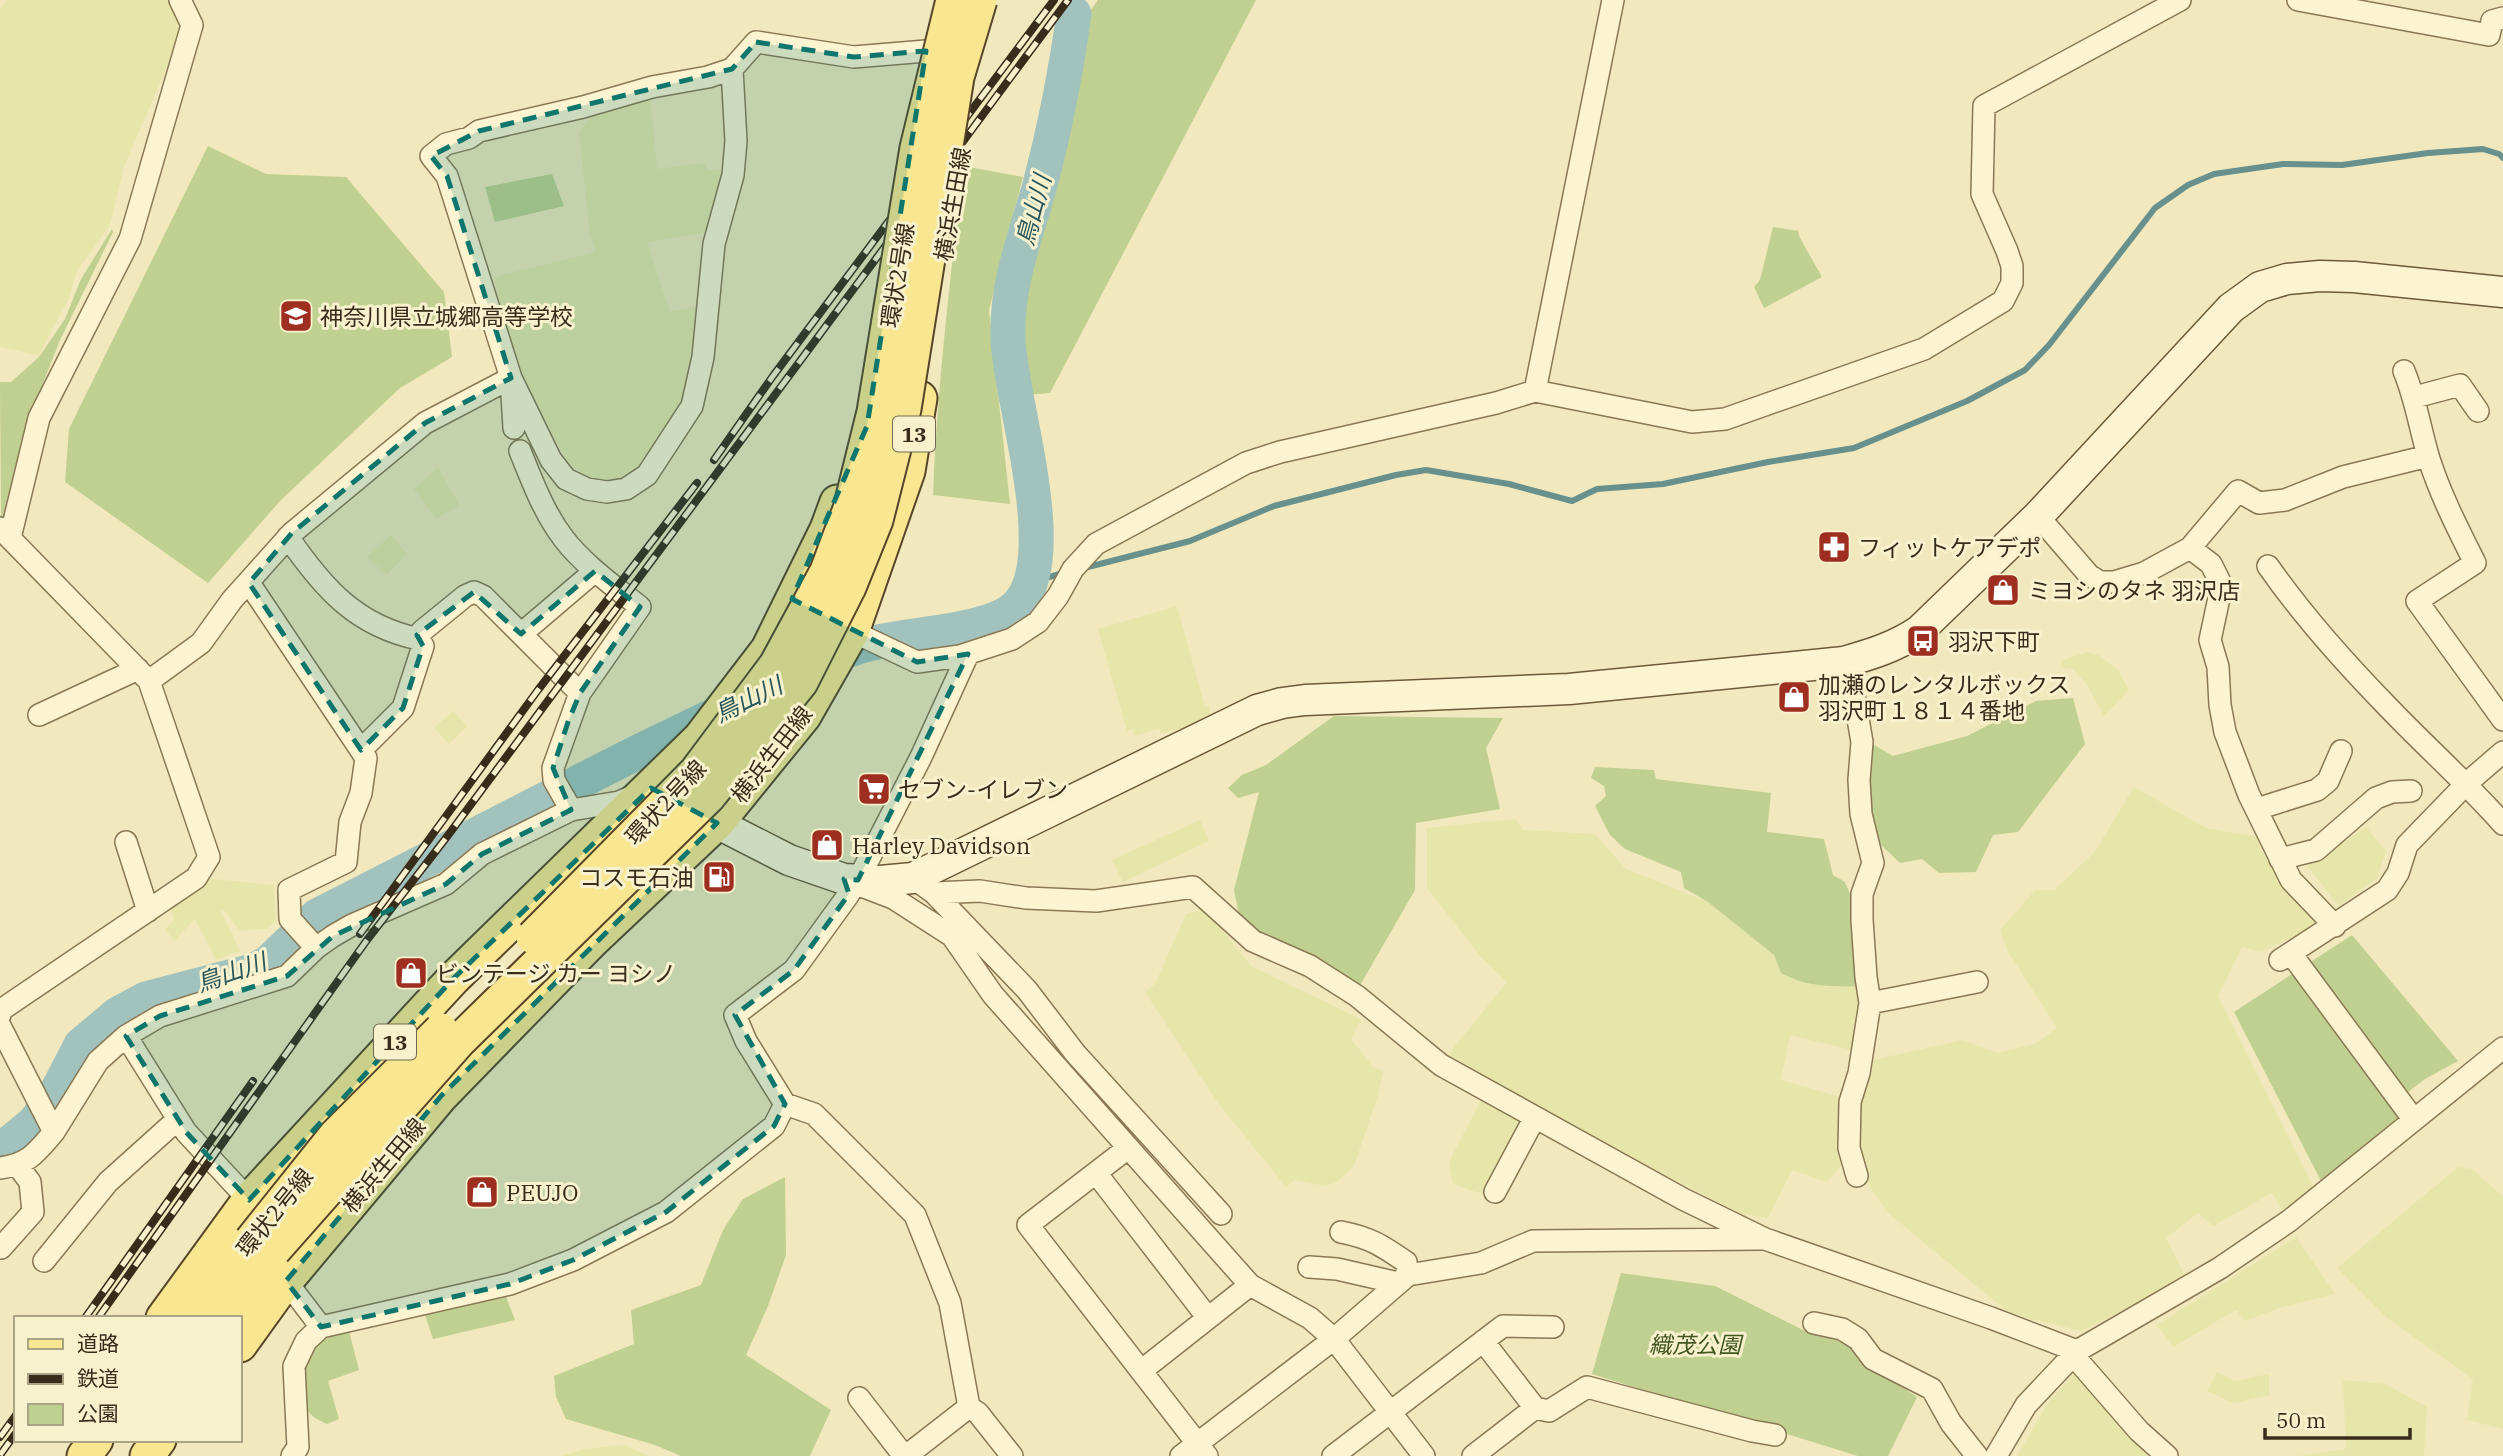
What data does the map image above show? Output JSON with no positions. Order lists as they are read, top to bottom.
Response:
{
  "streets": {
    "main road": ["横浜生田線", "環状2号線", "13"]
  },
  "water": ["鳥山川"],
  "parks": ["織茂公園"],
  "places": {
    "school or university": ["神奈川県立城郷高等学校"],
    "pharmacy": ["フィットケアデポ"],
    "shop": [
      "ミヨシのタネ 羽沢店",
      "加瀬のレンタルボックス 羽沢町１８１４番地",
      "Harley Davidson",
      "ビンテージ カー ヨシノ",
      "PEUJO"
    ],
    "bus stop": ["羽沢下町"],
    "supermarket": ["セブン-イレブン"],
    "fuel station": ["コスモ石油"]
  },
  "legend": ["道路", "鉄道", "公園"],
  "scale_bar": "50 m"
}
